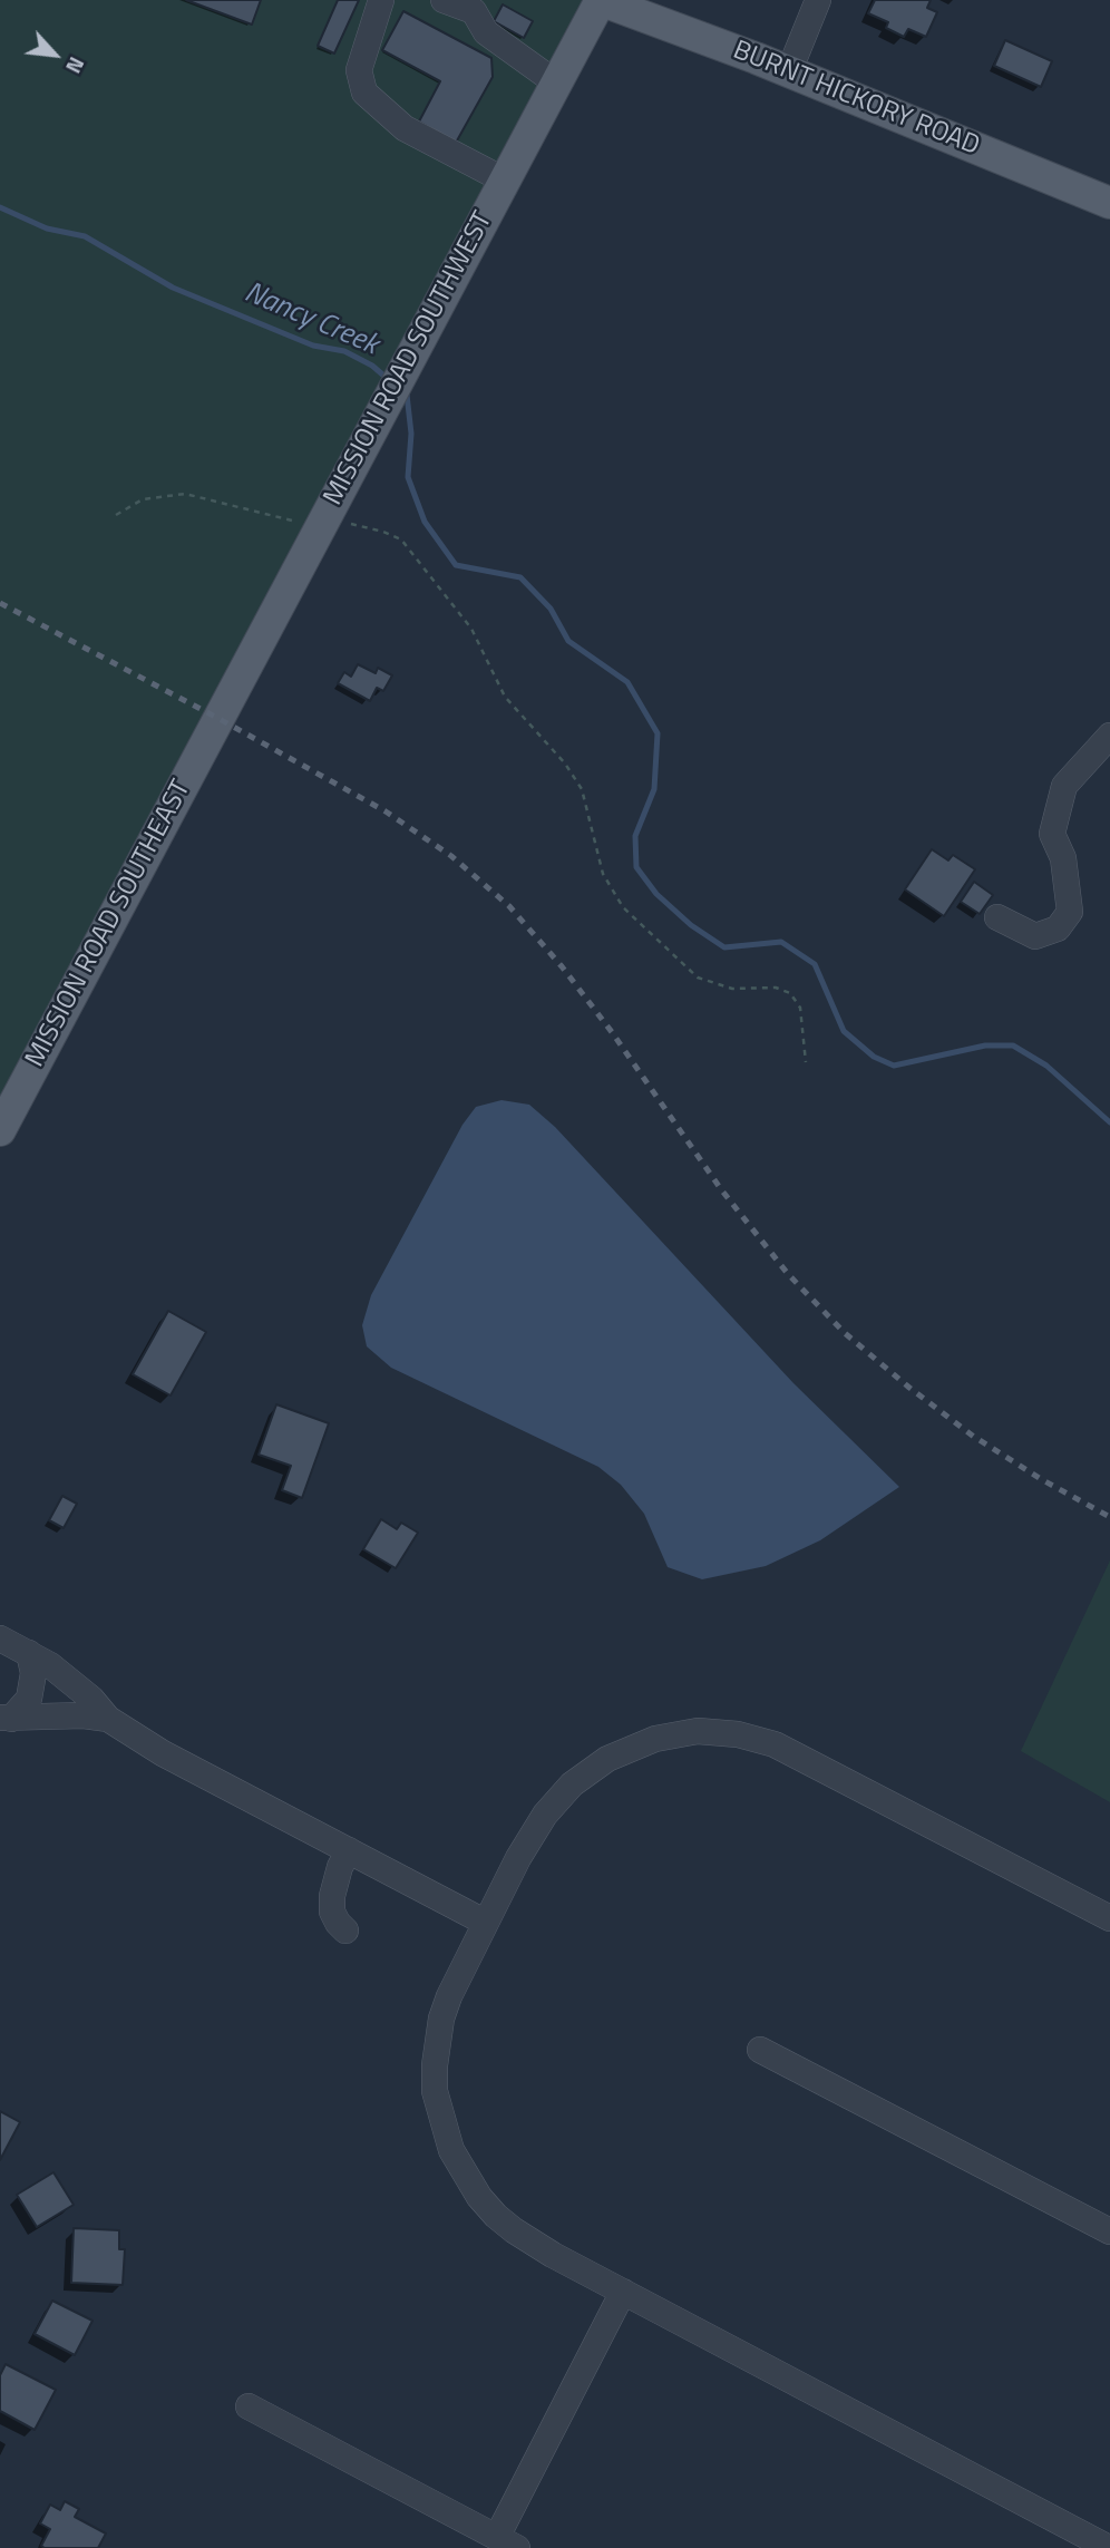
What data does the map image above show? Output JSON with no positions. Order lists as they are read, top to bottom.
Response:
{
  "streets": {
    "main road": ["BURNT HICKORY ROAD", "MISSION ROAD SOUTHWEST", "MISSION ROAD SOUTHEAST"]
  },
  "crossings": [
    ["BURNT HICKORY ROAD", "MISSION ROAD SOUTHWEST"],
    ["MISSION ROAD SOUTHWEST", "MISSION ROAD SOUTHEAST"]
  ],
  "water": ["Nancy Creek"],
  "north": "bottom right"
}
